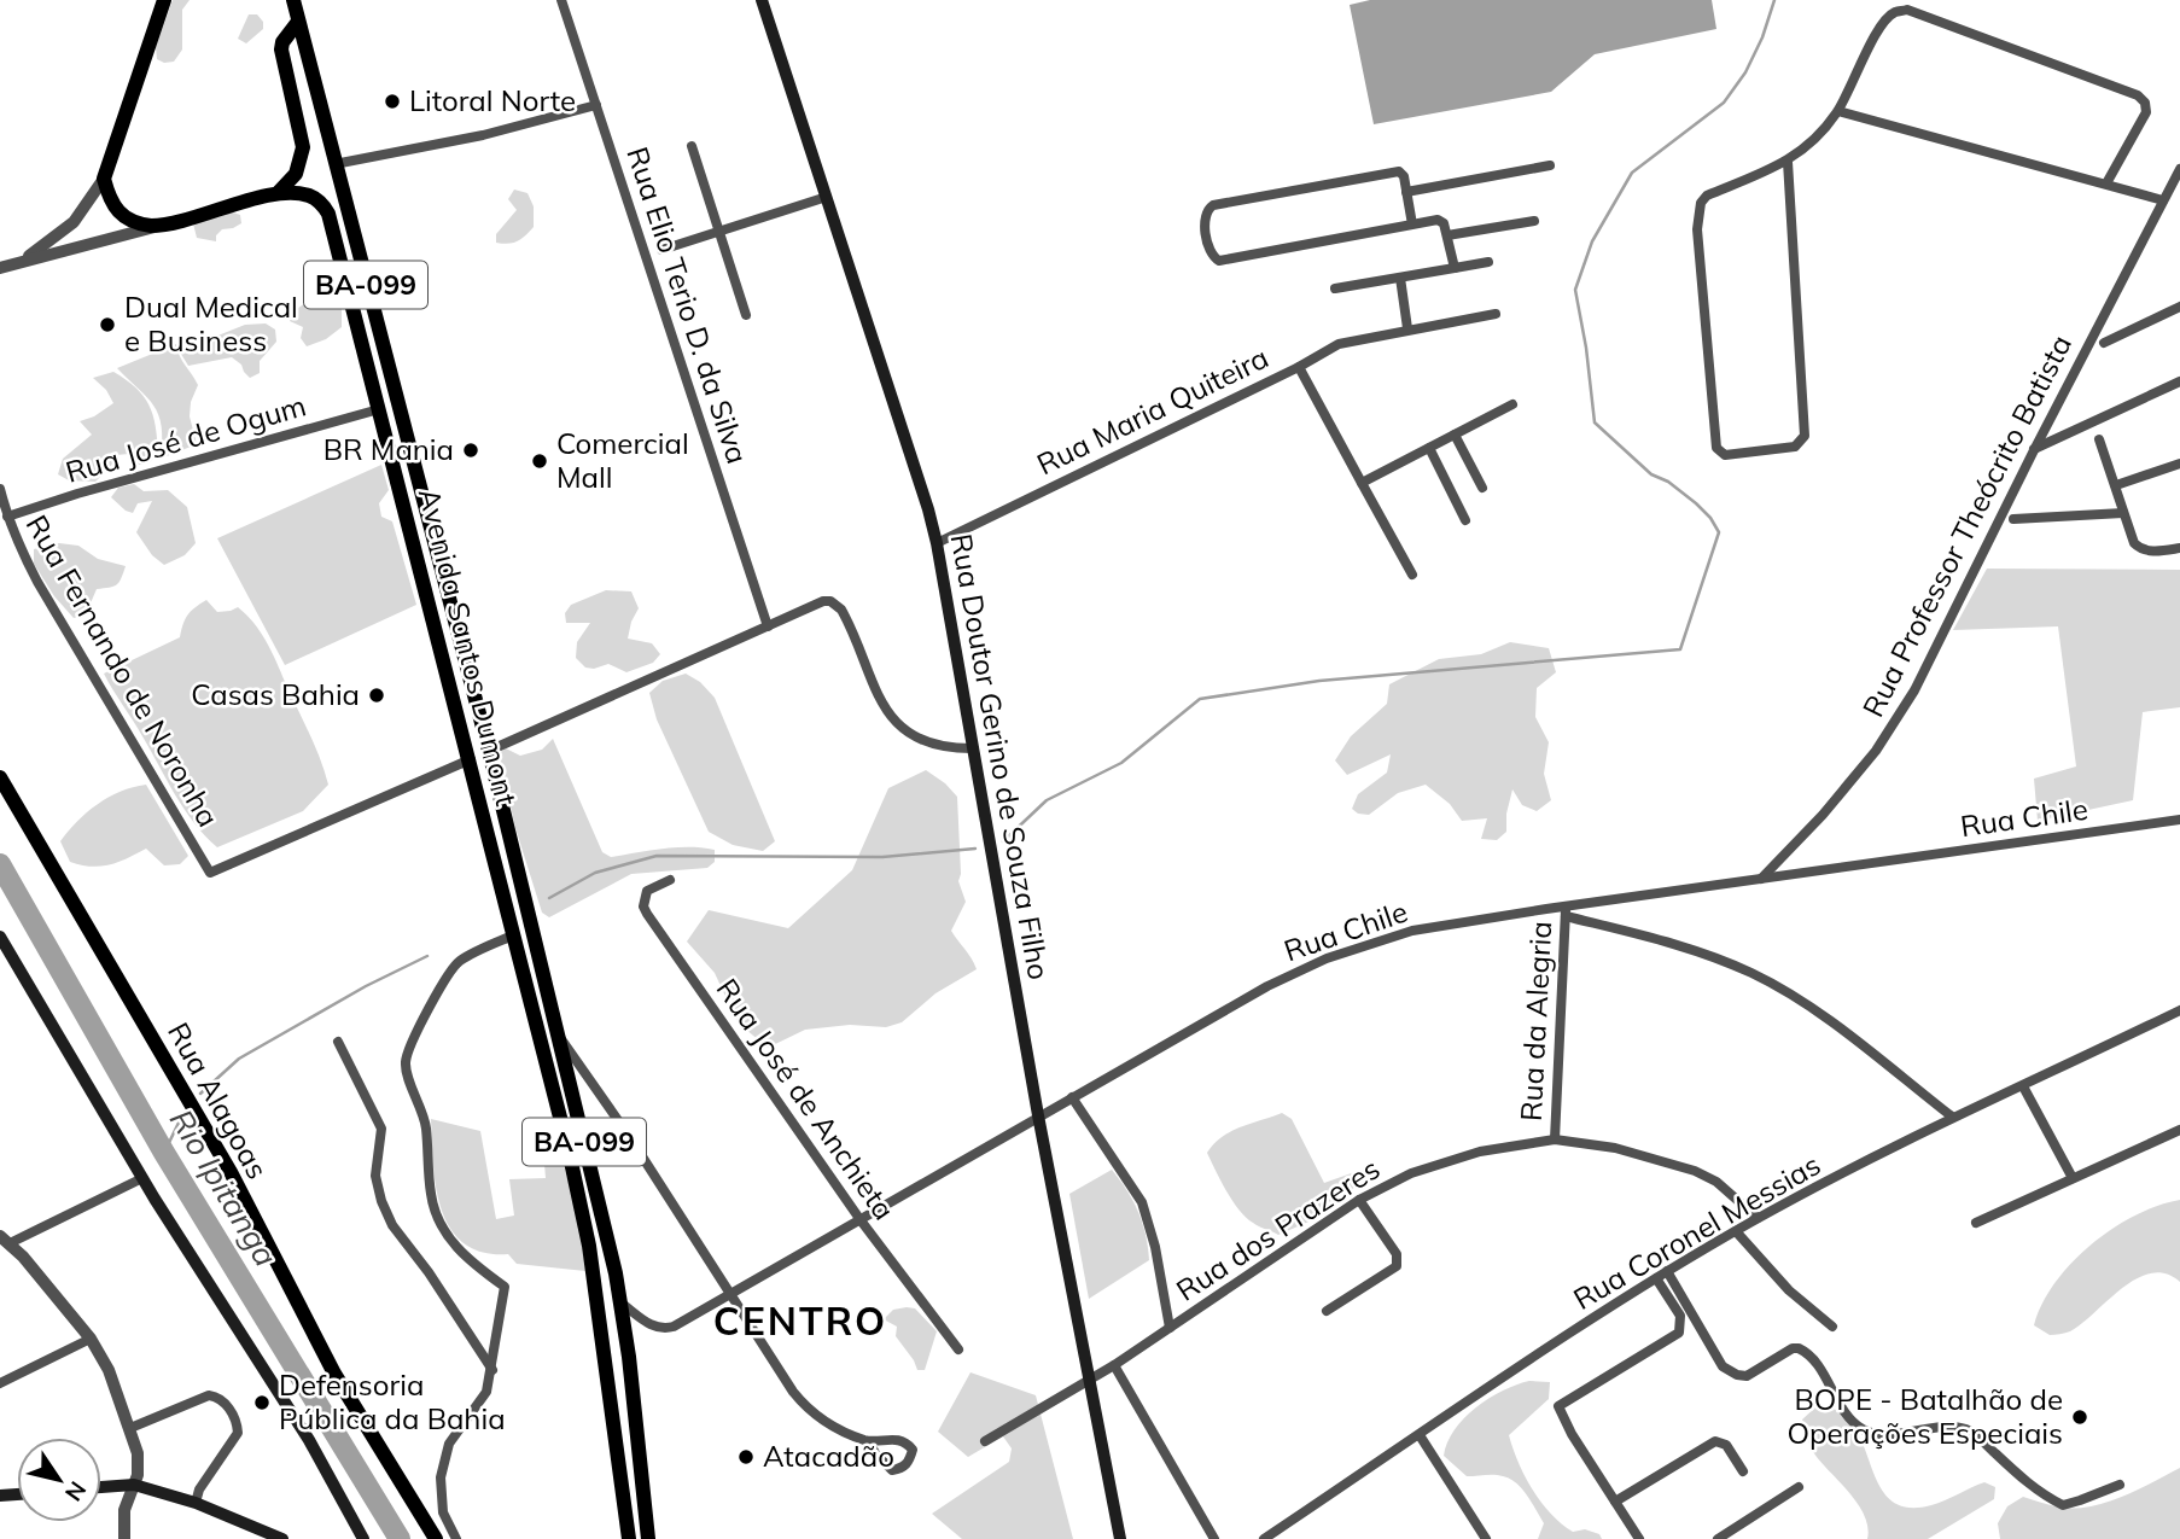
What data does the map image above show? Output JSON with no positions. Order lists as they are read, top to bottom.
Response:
{
  "streets": {
    "main road": [
      "BA-099",
      "Avenida Santos Dumont",
      "Rua Doutor Gerino de Souza Filho",
      "Rua Alagoas"
    ],
    "street": [
      "Rua Elio Terio D. da Silva",
      "Rua Maria Quiteira",
      "Rua José de Ogum",
      "Rua Professor Theócrito Batista",
      "Rua Fernando de Noronha",
      "Rua Chile",
      "Rua da Alegria",
      "Rua José de Anchieta",
      "Rua dos Prazeres",
      "Rua Coronel Messias"
    ]
  },
  "crossings": [
    ["Rua Maria Quiteira", "Rua Doutor Gerino de Souza Filho"],
    ["Rua José de Ogum", "Avenida Santos Dumont"],
    ["Rua José de Ogum", "Rua Fernando de Noronha"],
    ["Rua Professor Theócrito Batista", "Rua Chile"],
    ["Avenida Santos Dumont", "Rua Fernando de Noronha"],
    ["Avenida Santos Dumont", "Rua Chile"],
    ["Rua Doutor Gerino de Souza Filho", "Rua Chile"],
    ["Rua Doutor Gerino de Souza Filho", "Rua dos Prazeres"],
    ["Rua Chile", "Rua da Alegria"],
    ["Rua Chile", "Rua José de Anchieta"],
    ["Rua da Alegria", "Rua dos Prazeres"],
    ["Rua dos Prazeres", "Rua Coronel Messias"]
  ],
  "districts": ["CENTRO"],
  "water": ["Rio Ipitanga"],
  "places": [
    "Litoral Norte",
    "Dual Medical e Business",
    "BR Mania",
    "Comercial Mall",
    "Casas Bahia",
    "Defensoria Pública da Bahia",
    "BOPE - Batalhão de Operações Especiais",
    "Atacadão"
  ],
  "north": "bottom right"
}
